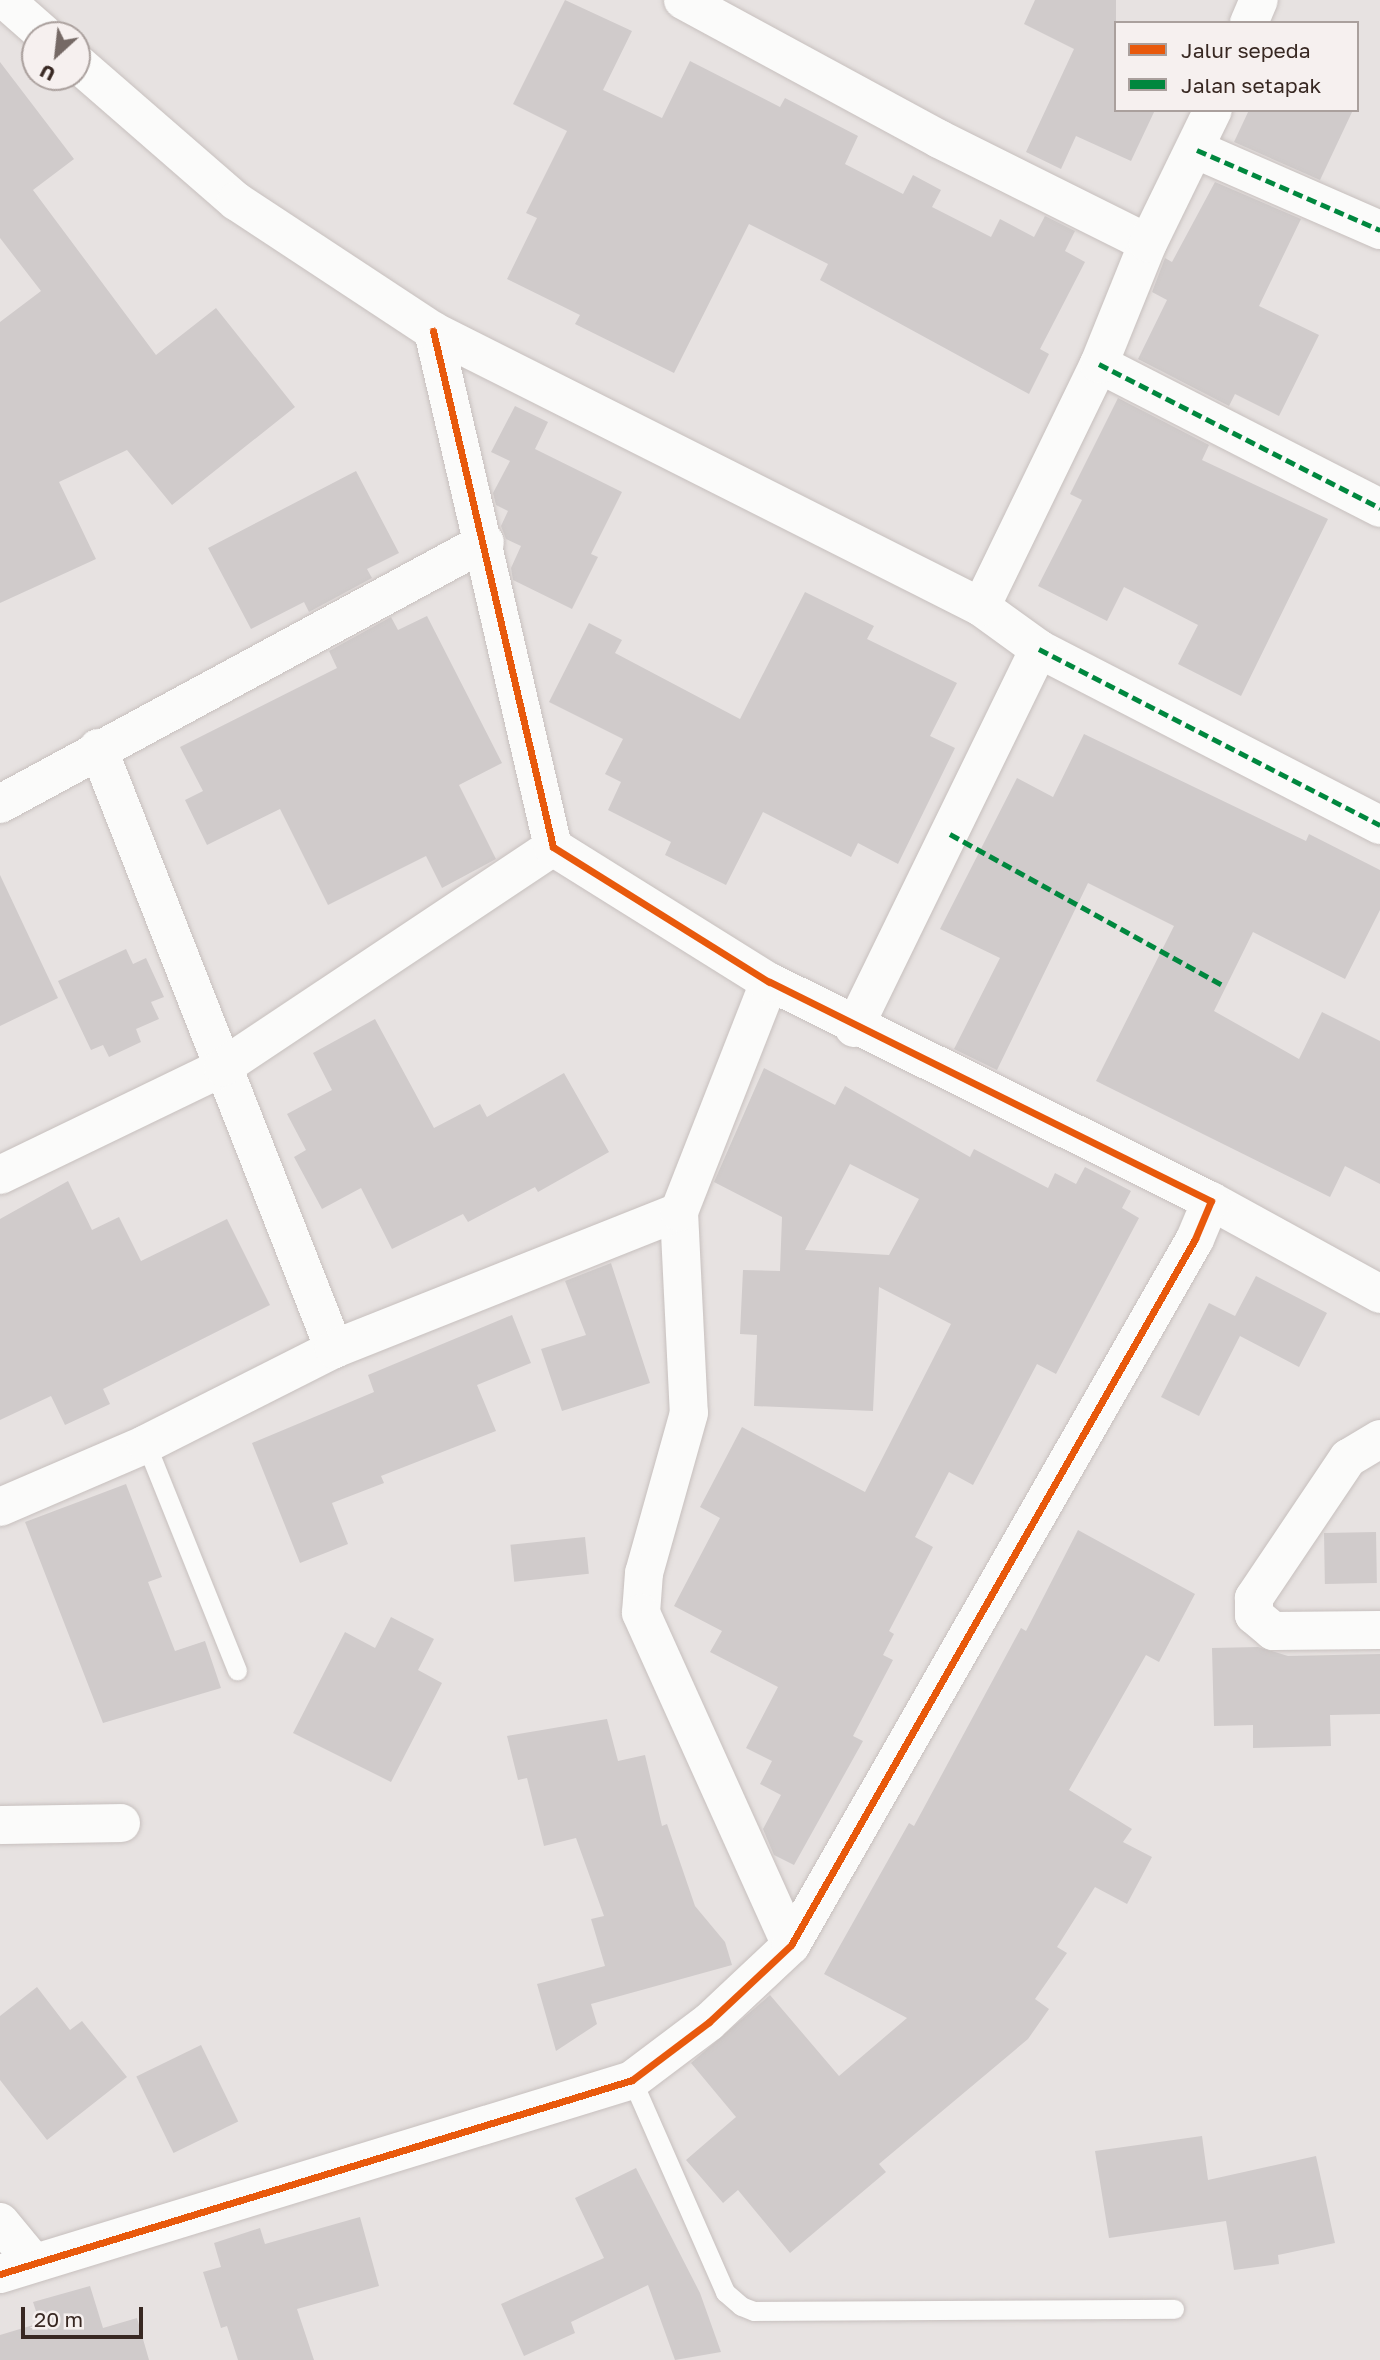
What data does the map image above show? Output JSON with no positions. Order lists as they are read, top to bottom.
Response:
{
  "legend": ["Jalur sepeda", "Jalan setapak"],
  "scale_bar": "20 m",
  "north": "bottom left"
}
